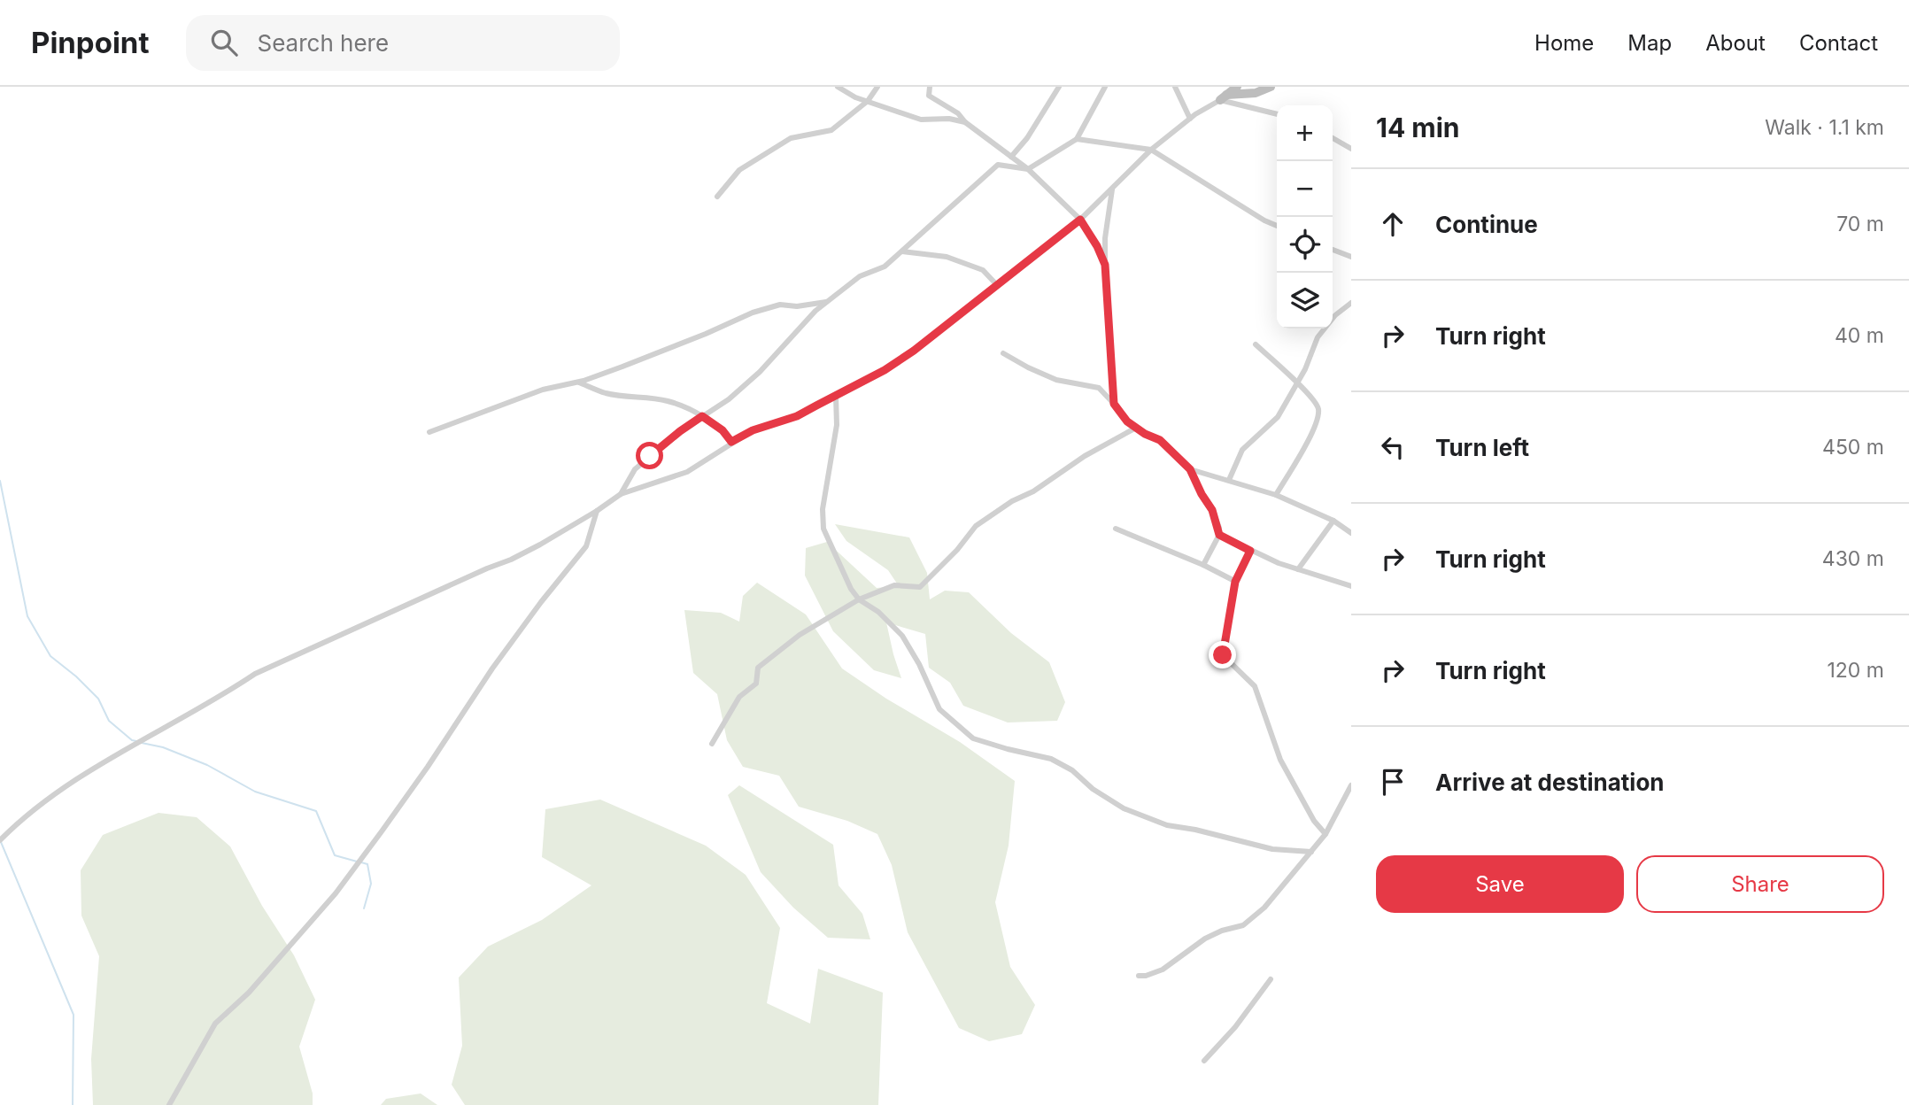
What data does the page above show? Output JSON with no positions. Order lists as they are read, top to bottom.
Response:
{
  "page": {
    "header": "Pinpoint",
    "search": "Search here",
    "nav": [
      "Home",
      "Map",
      "About",
      "Contact"
    ],
    "heading": ["14 min", "Walk · 1.1 km"],
    "map_buttons": ["+", "−"],
    "list": [
      ["Continue", "70 m"],
      ["Turn right", "40 m"],
      ["Turn left", "450 m"],
      ["Turn right", "430 m"],
      ["Turn right", "120 m"],
      "Arrive at destination"
    ],
    "buttons": ["Save", "Share"]
  }
}
